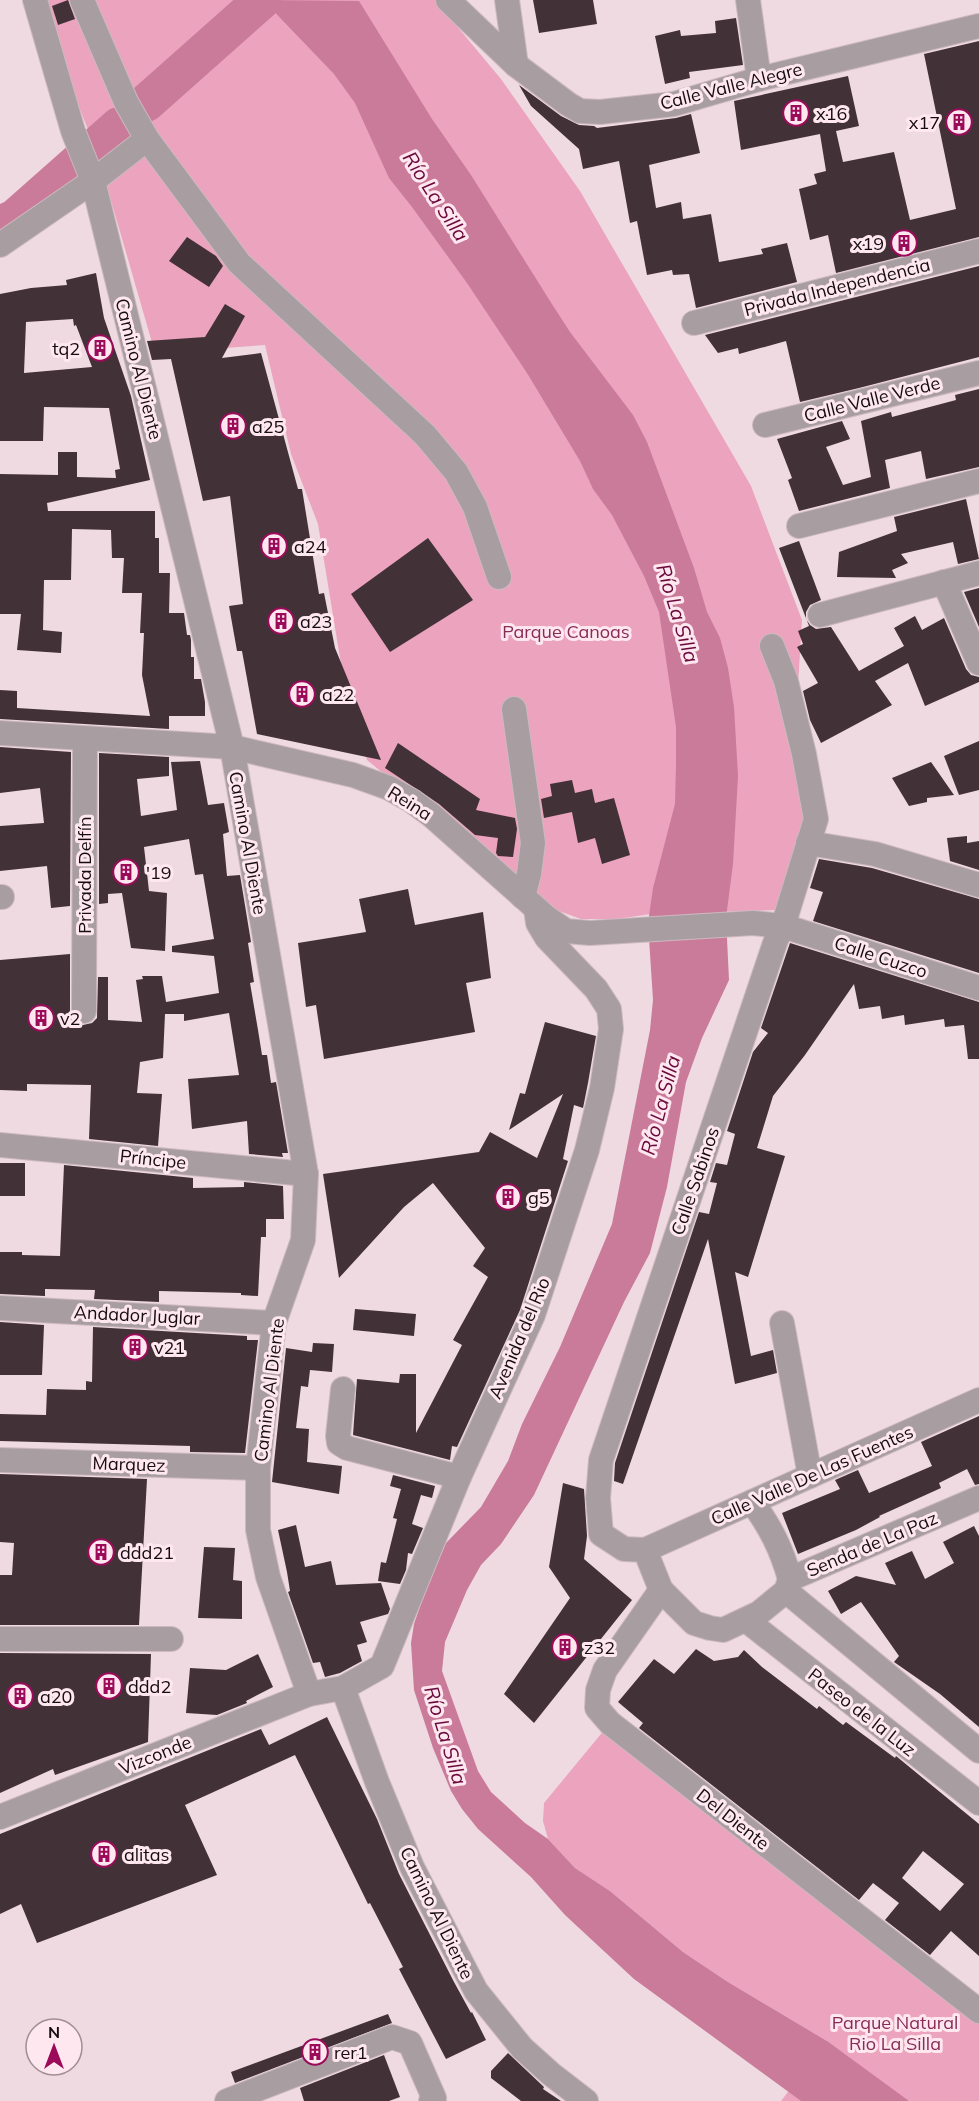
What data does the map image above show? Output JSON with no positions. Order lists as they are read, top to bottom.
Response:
{
  "streets": {
    "street": [
      "Calle Valle Alegre",
      "Privada Independencia",
      "Camino Al Diente",
      "Calle Valle Verde",
      "Reina",
      "Privada Delfín",
      "Calle Cuzco",
      "Príncipe",
      "Calle Sabinos",
      "Andador Juglar",
      "Avenida del Rio",
      "Marquez",
      "Calle Valle De Las Fuentes",
      "Senda de La Paz",
      "Paseo de la Luz",
      "Vizconde",
      "Del Diente"
    ]
  },
  "crossings": [
    ["Camino Al Diente", "Reina"],
    ["Camino Al Diente", "Príncipe"],
    ["Camino Al Diente", "Andador Juglar"],
    ["Camino Al Diente", "Avenida del Rio"],
    ["Camino Al Diente", "Marquez"],
    ["Camino Al Diente", "Vizconde"],
    ["Reina", "Privada Delfín"],
    ["Reina", "Calle Cuzco"],
    ["Reina", "Calle Sabinos"],
    ["Reina", "Avenida del Rio"],
    ["Calle Cuzco", "Calle Sabinos"],
    ["Calle Sabinos", "Calle Valle De Las Fuentes"],
    ["Calle Sabinos", "Senda de La Paz"],
    ["Calle Sabinos", "Paseo de la Luz"],
    ["Calle Sabinos", "Del Diente"],
    ["Avenida del Rio", "Vizconde"],
    ["Calle Valle De Las Fuentes", "Senda de La Paz"],
    ["Calle Valle De Las Fuentes", "Paseo de la Luz"],
    ["Calle Valle De Las Fuentes", "Del Diente"],
    ["Senda de La Paz", "Paseo de la Luz"],
    ["Senda de La Paz", "Del Diente"],
    ["Paseo de la Luz", "Del Diente"]
  ],
  "water": ["Río La Silla"],
  "parks": ["Parque Canoas", "Parque Natural Rio La Silla"],
  "places": {
    "building": [
      "x16",
      "x17",
      "x19",
      "tq2",
      "a25",
      "a24",
      "a23",
      "a22",
      "'19",
      "v2",
      "g5",
      "v21",
      "ddd21",
      "z32",
      "ddd2",
      "a20",
      "alitas",
      "rer1"
    ]
  },
  "north": "top"
}
